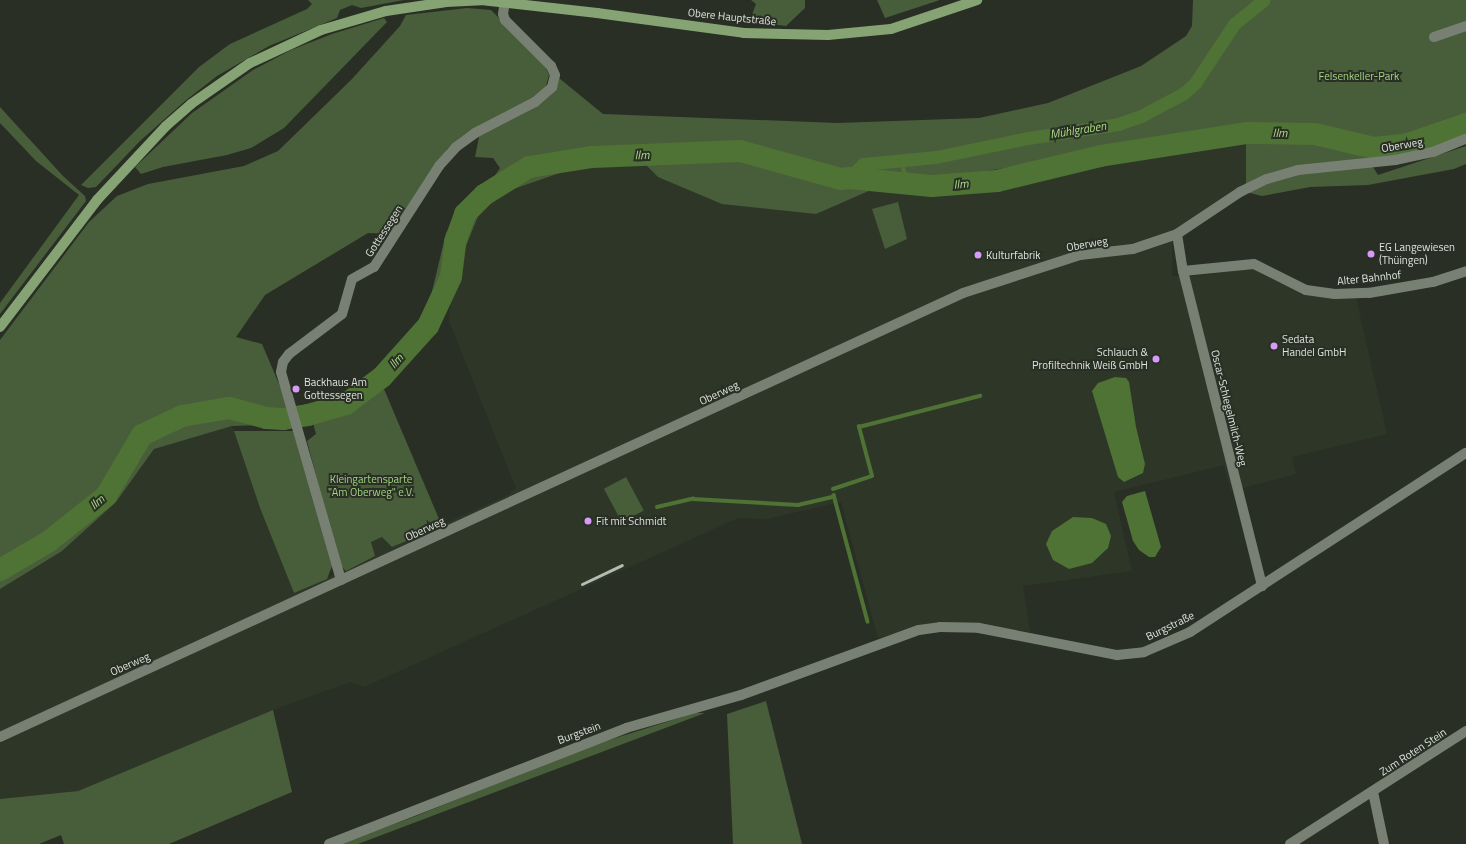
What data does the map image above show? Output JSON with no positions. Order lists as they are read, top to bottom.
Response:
{
  "streets": {
    "main road": ["Obere Hauptstraße"],
    "street": [
      "Oberweg",
      "Gottessegen",
      "Alter Bahnhof",
      "Oscar-Schlegelmilch-Weg",
      "Burgstraße",
      "Burgstein",
      "Zum Roten Stein"
    ]
  },
  "crossings": [
    ["Obere Hauptstraße", "Gottessegen"],
    ["Oberweg", "Gottessegen"],
    ["Oberweg", "Oscar-Schlegelmilch-Weg"],
    ["Alter Bahnhof", "Oscar-Schlegelmilch-Weg"],
    ["Oscar-Schlegelmilch-Weg", "Burgstraße"],
    ["Burgstraße", "Burgstein"]
  ],
  "water": ["Mühlgraben", "Ilm"],
  "parks": ["Felsenkeller-Park", "Kleingartensparte \"Am Oberweg\" e.V."],
  "places": [
    "EG Langewiesen (Thüingen)",
    "Kulturfabrik",
    "Sedata Handel GmbH",
    "Schlauch & Profiltechnik Weiß GmbH",
    "Backhaus Am Gottessegen",
    "Fit mit Schmidt"
  ]
}
